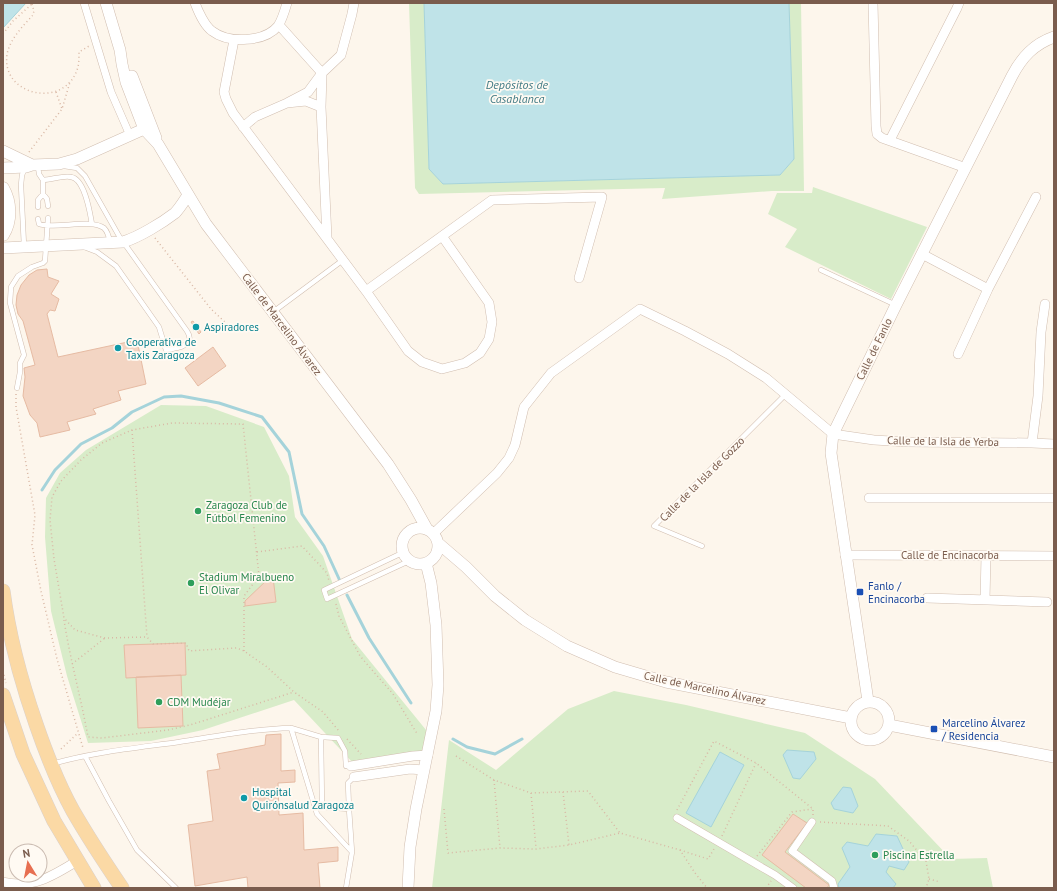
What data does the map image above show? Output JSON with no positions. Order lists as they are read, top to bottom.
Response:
{
  "streets": {
    "street": [
      "Calle de Marcelino Álvarez",
      "Calle de Fanlo",
      "Calle de la Isla de Yerba",
      "Calle de Encinacorba"
    ],
    "lane": ["Calle de la Isla de Gozzo"]
  },
  "crossings": [
    ["Calle de Marcelino Álvarez", "Calle de Fanlo"],
    ["Calle de Fanlo", "Calle de la Isla de Yerba"],
    ["Calle de Fanlo", "Calle de Encinacorba"]
  ],
  "water": ["Depósitos de Casablanca"],
  "places": {
    "other": [
      "Aspiradores",
      "Cooperativa de Taxis Zaragoza",
      "Zaragoza Club de Fútbol Femenino",
      "Stadium Miralbueno El Olivar",
      "CDM Mudéjar",
      "Hospital Quirónsalud Zaragoza",
      "Piscina Estrella"
    ],
    "transit": ["Fanlo / Encinacorba", "Marcelino Álvarez / Residencia"]
  },
  "north": "top"
}
